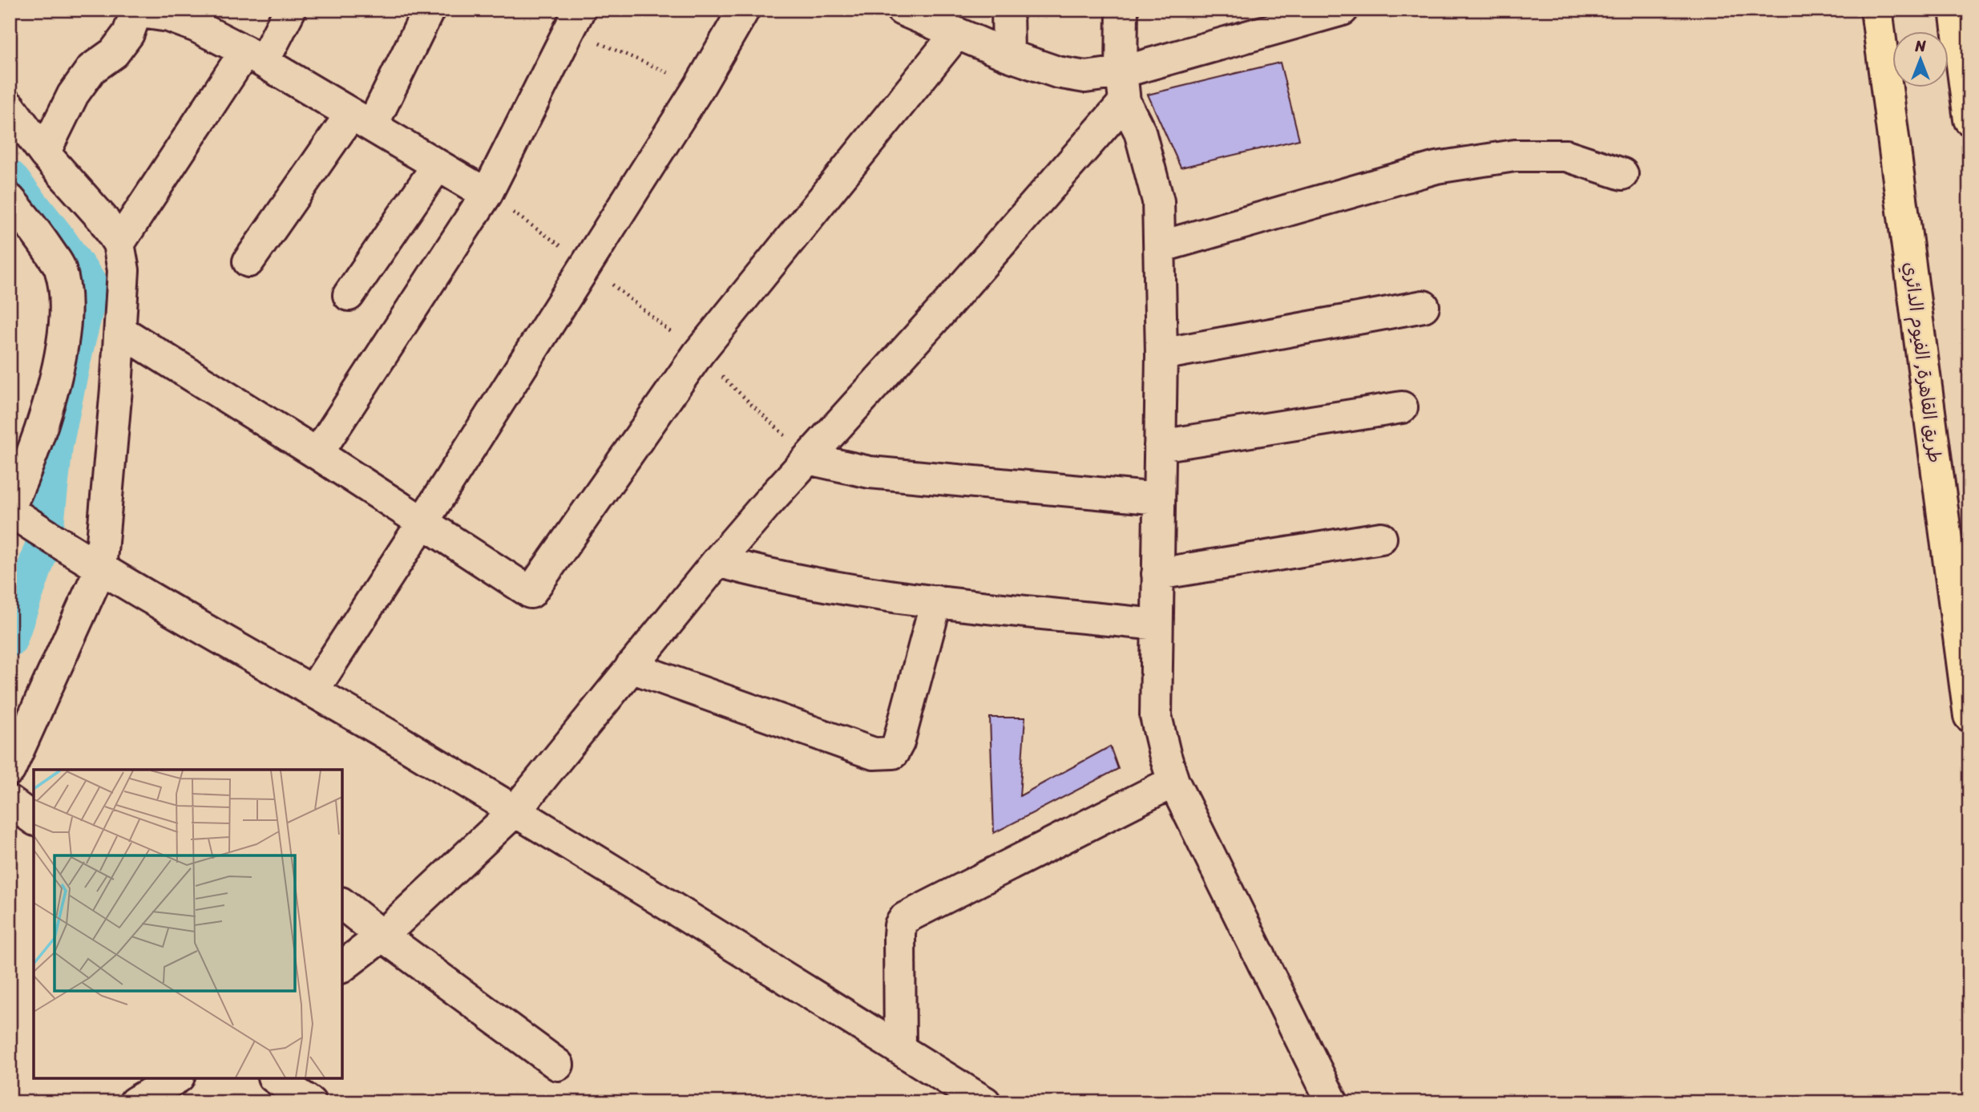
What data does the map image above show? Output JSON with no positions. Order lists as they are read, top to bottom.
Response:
{
  "streets": {
    "highway": ["طريق القاهرة, الفيوم الدائري"]
  },
  "north": "top"
}
